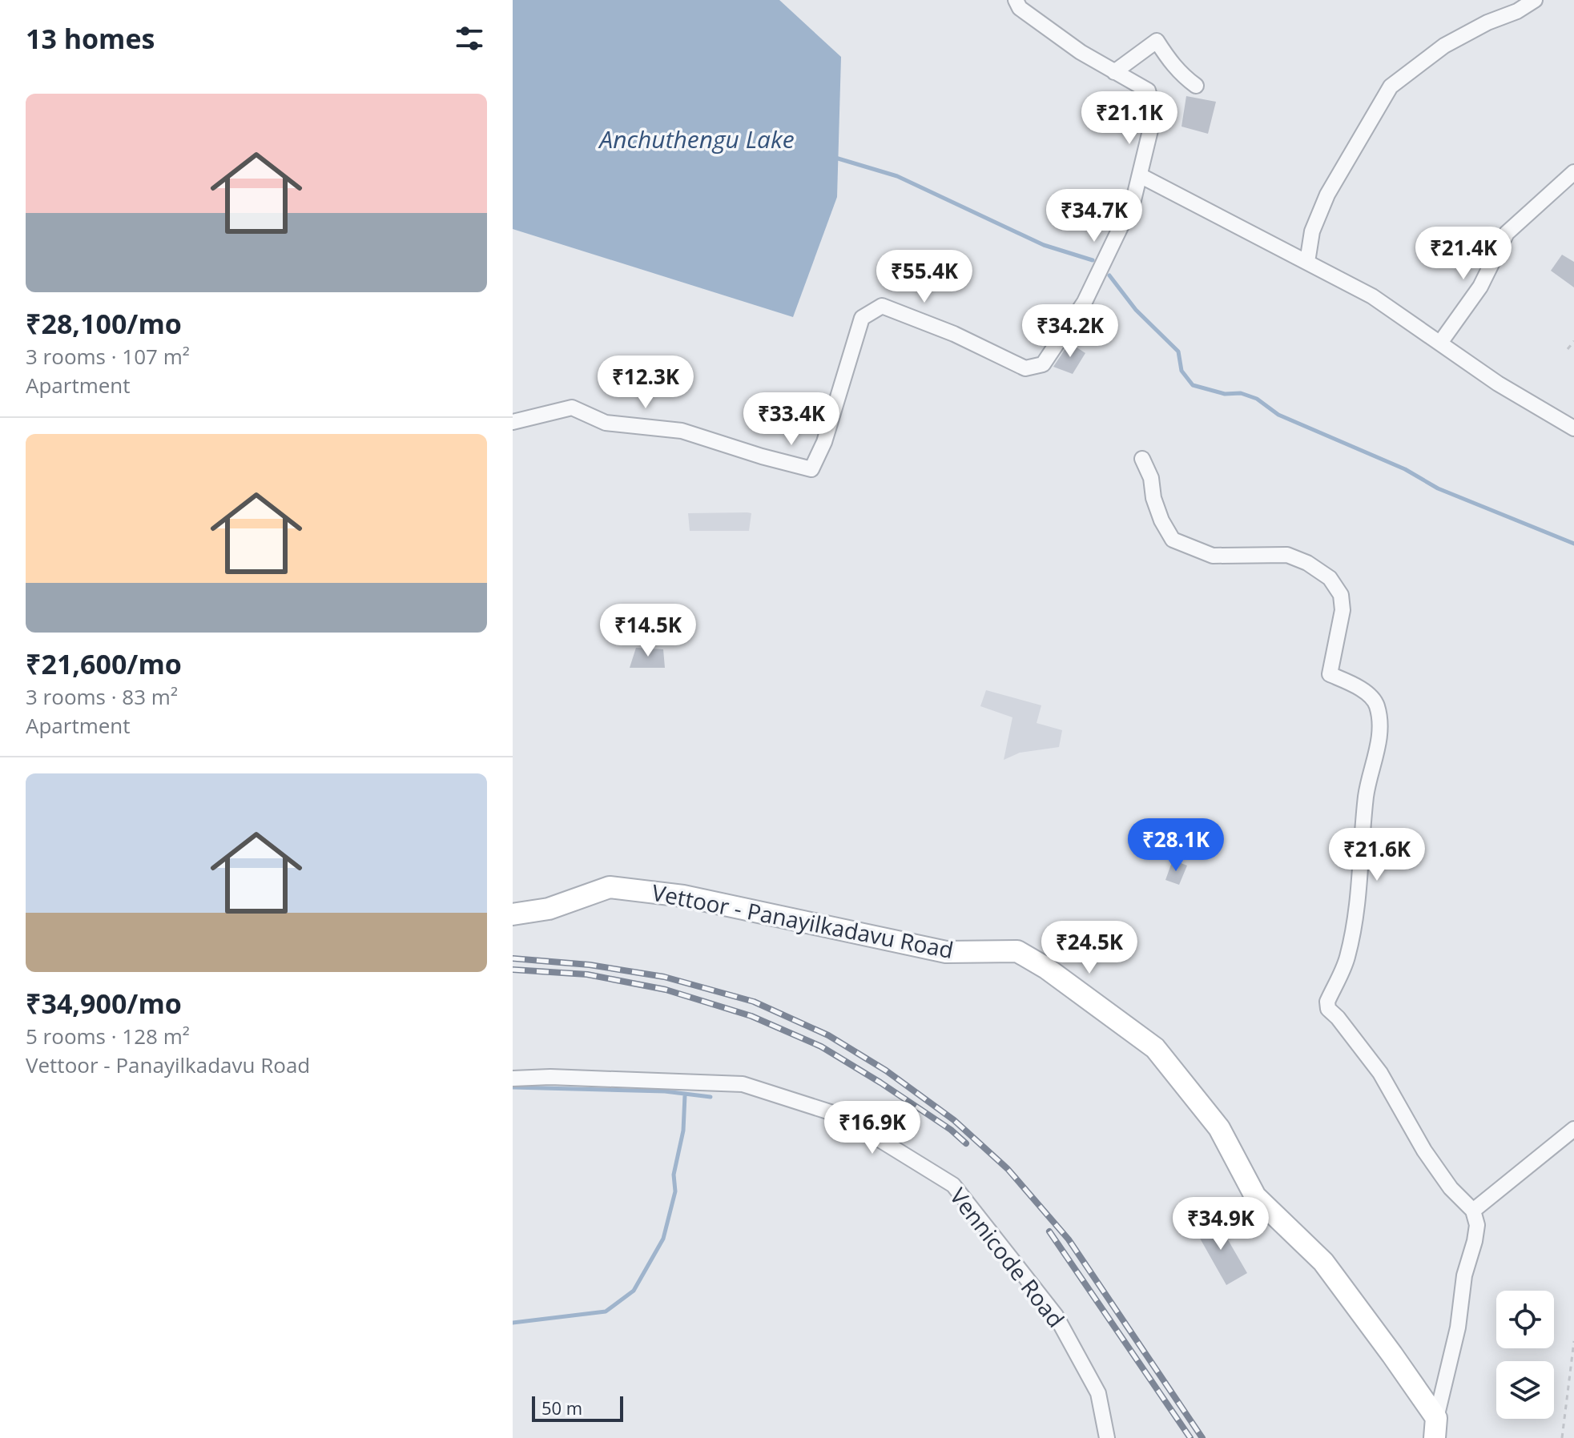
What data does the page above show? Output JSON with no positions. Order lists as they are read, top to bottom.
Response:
{
  "streets": {
    "main road": ["Vettoor - Panayilkadavu Road"],
    "street": ["Vennicode Road"]
  },
  "water": ["Anchuthengu Lake"],
  "scale_bar": "50 m",
  "page": {
    "heading": "13 homes",
    "list": [
      {
        "name": "₹28,100/mo",
        "note": "3 rooms · 107 m² · Apartment"
      },
      {
        "name": "₹21,600/mo",
        "note": "3 rooms · 83 m² · Apartment"
      },
      {
        "name": "₹34,900/mo",
        "note": "5 rooms · 128 m² · Vettoor - Panayilkadavu Road"
      }
    ],
    "price": [
      "₹21.1K",
      "₹34.7K",
      "₹21.4K",
      "₹55.4K",
      "₹34.2K",
      "₹12.3K",
      "₹33.4K",
      "₹14.5K",
      "₹28.1K",
      "₹21.6K",
      "₹24.5K",
      "₹16.9K",
      "₹34.9K"
    ],
    "scale": "50 m"
  }
}
